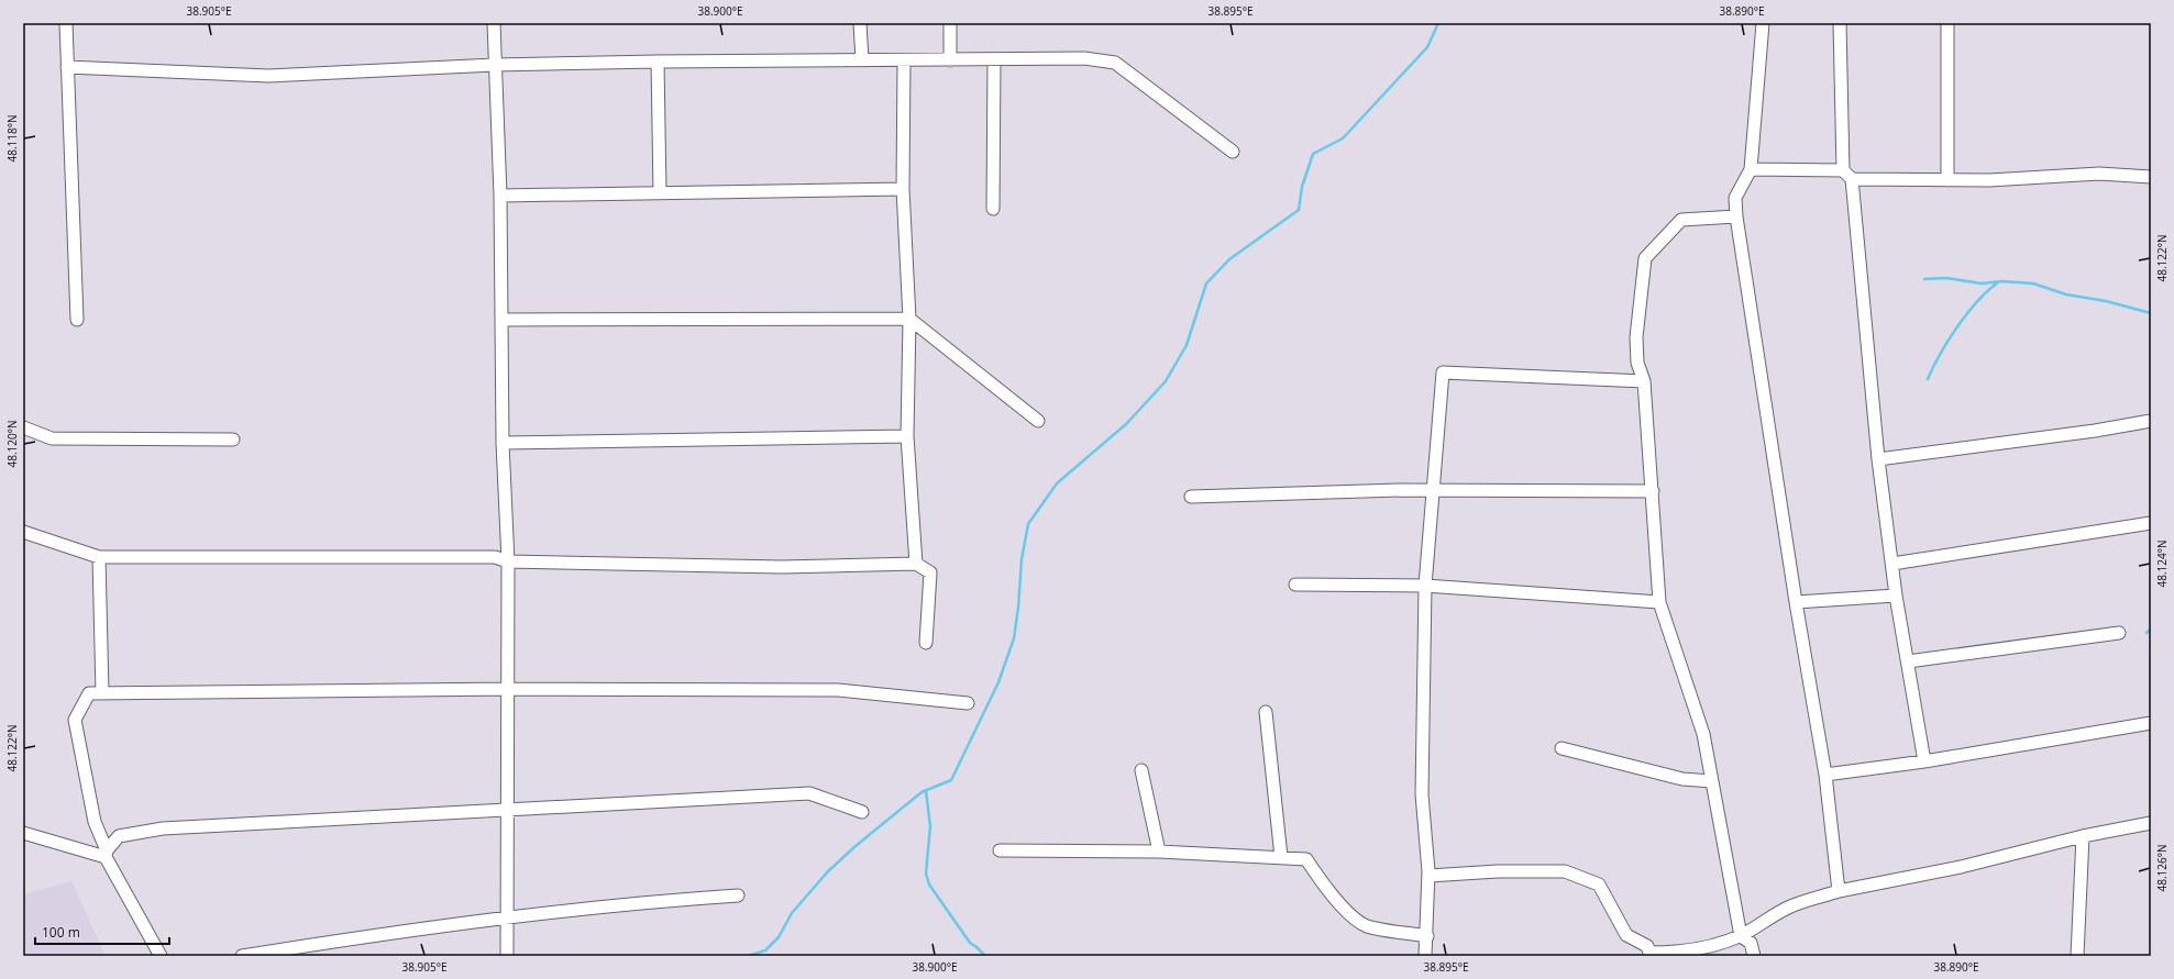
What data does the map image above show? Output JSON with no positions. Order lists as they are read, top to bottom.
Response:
{
  "scale_bar": "100 m",
  "coordinates": [
    "38.905°E",
    "38.900°E",
    "38.895°E",
    "38.890°E",
    "48.118°N",
    "48.122°N",
    "48.120°N",
    "48.124°N",
    "48.126°N"
  ]
}
